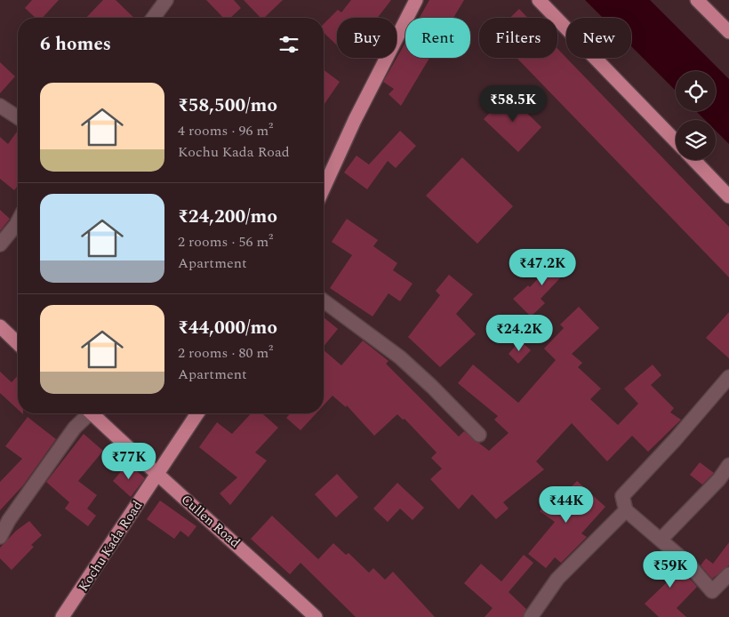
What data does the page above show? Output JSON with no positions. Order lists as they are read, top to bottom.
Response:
{
  "streets": {
    "main road": ["Cullen Road", "Kochu Kada Road"]
  },
  "crossings": [
    ["Cullen Road", "Kochu Kada Road"]
  ],
  "page": {
    "chip": [
      "Buy",
      "Rent",
      "Filters",
      "New"
    ],
    "heading": "6 homes",
    "list": [
      {
        "name": "₹58,500/mo",
        "note": "4 rooms · 96 m² · Kochu Kada Road"
      },
      {
        "name": "₹24,200/mo",
        "note": "2 rooms · 56 m² · Apartment"
      },
      {
        "name": "₹44,000/mo",
        "note": "2 rooms · 80 m² · Apartment"
      }
    ],
    "price": [
      "₹58.5K",
      "₹47.2K",
      "₹24.2K",
      "₹77K",
      "₹44K",
      "₹59K"
    ]
  }
}
